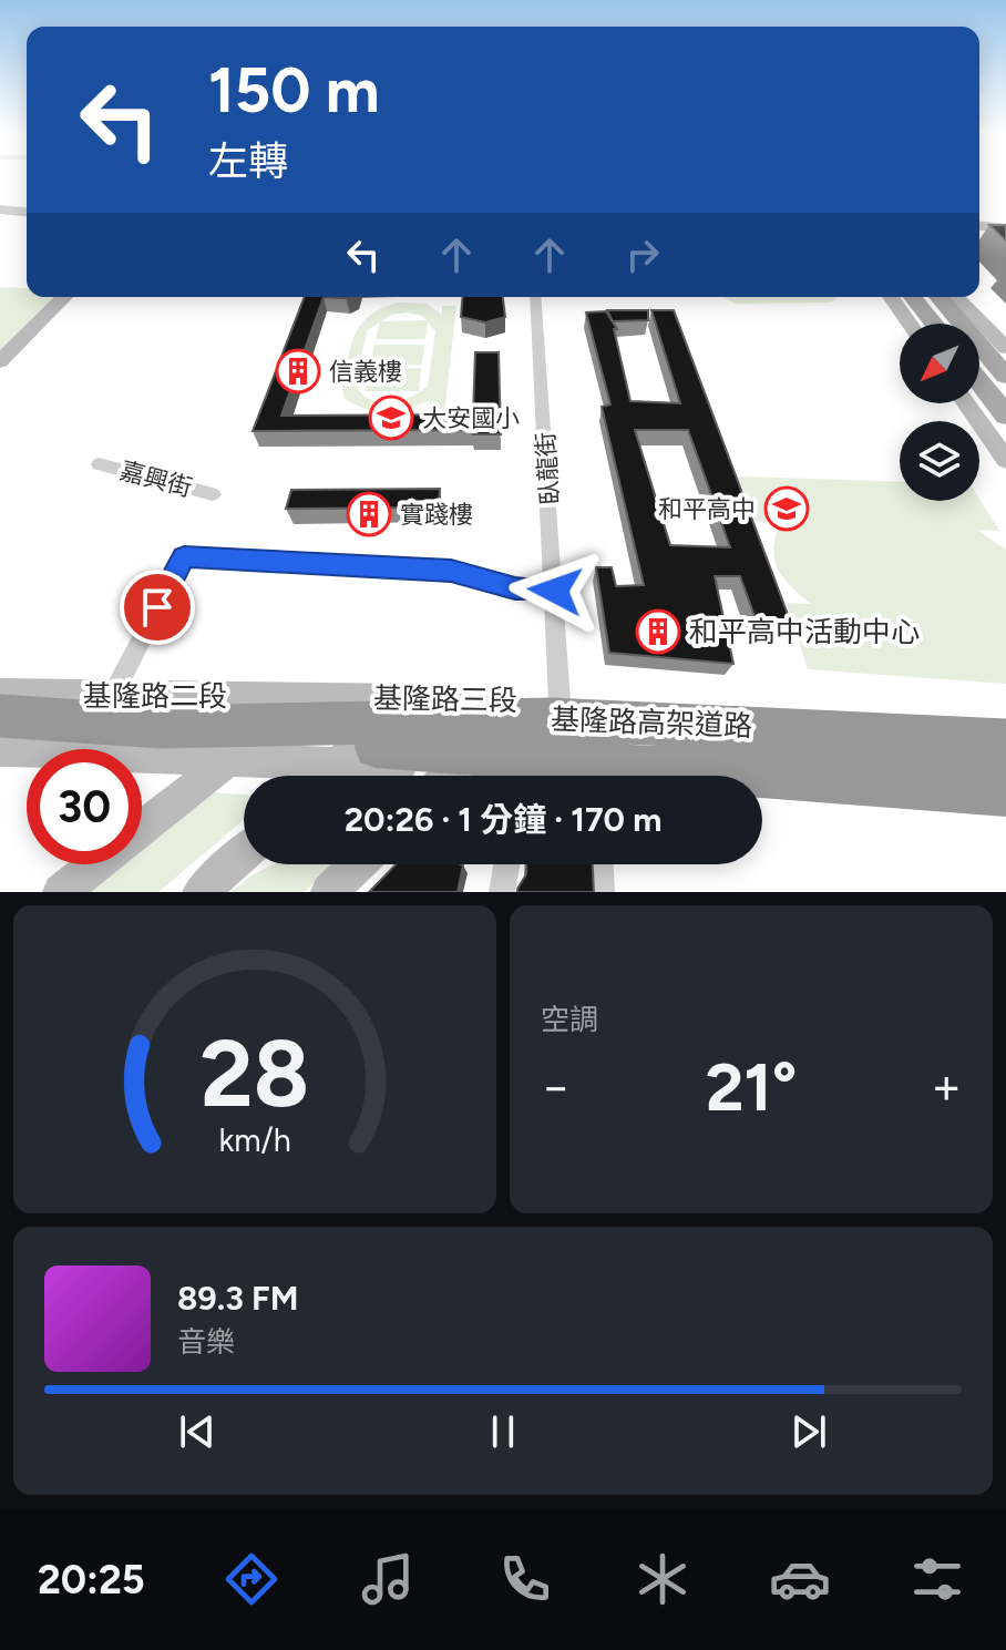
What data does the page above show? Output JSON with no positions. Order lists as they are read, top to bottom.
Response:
{
  "streets": {
    "highway": ["基隆路高架道路"],
    "main road": ["基隆路二段", "基隆路三段"],
    "street": ["臥龍街", "嘉興街"]
  },
  "crossings": [
    ["臥龍街", "基隆路三段"],
    ["基隆路二段", "基隆路三段"],
    ["基隆路二段", "基隆路高架道路"],
    ["基隆路三段", "基隆路高架道路"]
  ],
  "places": {
    "building": ["信義樓", "實踐樓", "和平高中活動中心"],
    "school or university": ["大安國小", "和平高中"]
  },
  "north": "bottom left",
  "page": {
    "turn": ["150 m", "左轉"],
    "limit": "30",
    "trip": "20:26 · 1 分鐘 · 170 m",
    "tile": "空調",
    "heat": ["−", "21°", "+"],
    "song": ["89.3 FM", "音樂"],
    "tabs": "20:25",
    "gauge": ["28", "km/h"]
  }
}
